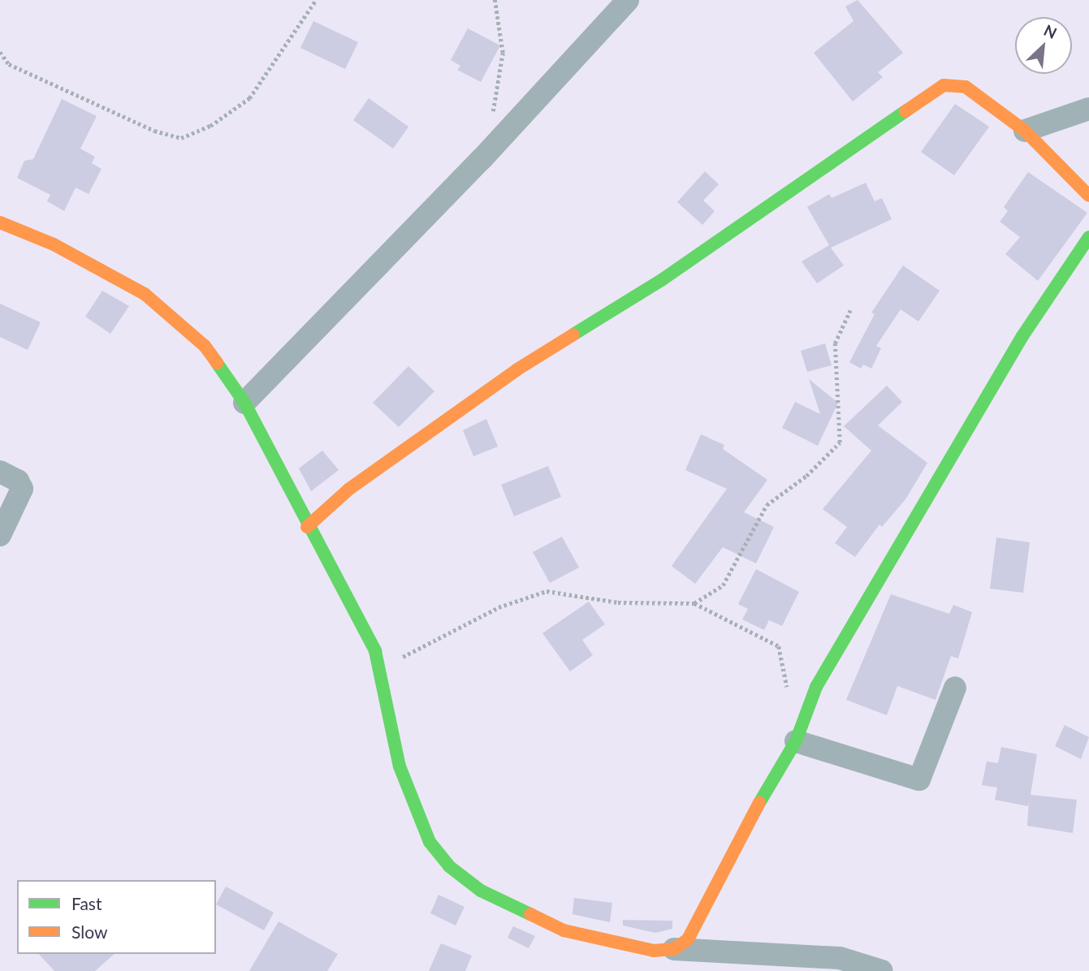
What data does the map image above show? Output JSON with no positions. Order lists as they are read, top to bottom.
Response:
{
  "legend": ["Fast", "Slow"],
  "north": "top right"
}
